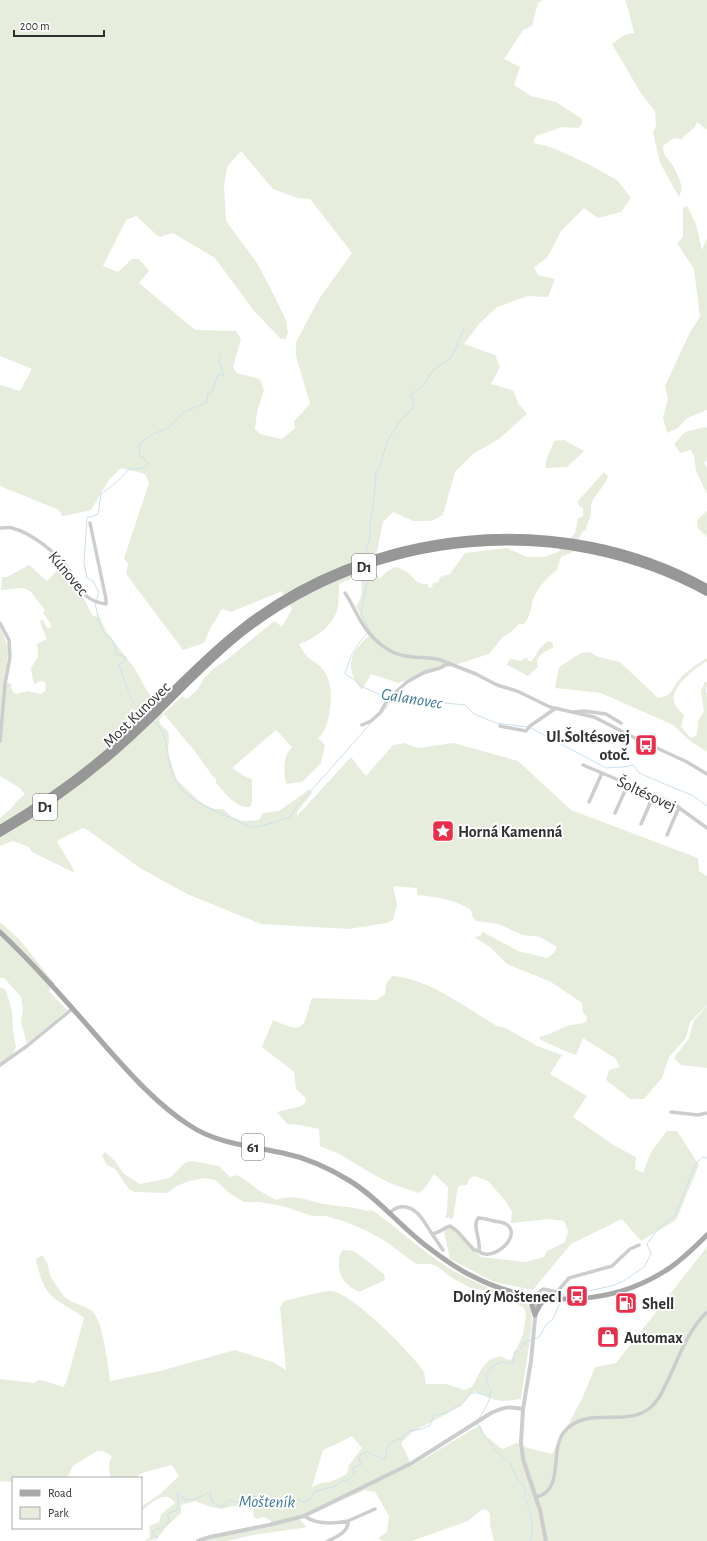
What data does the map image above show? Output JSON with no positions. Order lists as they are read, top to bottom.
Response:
{
  "streets": {
    "highway": ["D1", "Most Kunovec"],
    "main road": ["61"],
    "street": ["Kúnovec", "Šoltésovej"]
  },
  "crossings": [
    ["D1", "Most Kunovec"]
  ],
  "water": ["Galanovec", "Mošteník"],
  "places": {
    "bus stop": ["Ul.Šoltésovej otoč.", "Dolný Moštenec I"],
    "place": ["Horná Kamenná"],
    "fuel station": ["Shell"],
    "shop": ["Automax"]
  },
  "legend": ["Road", "Park"],
  "scale_bar": "200 m"
}
